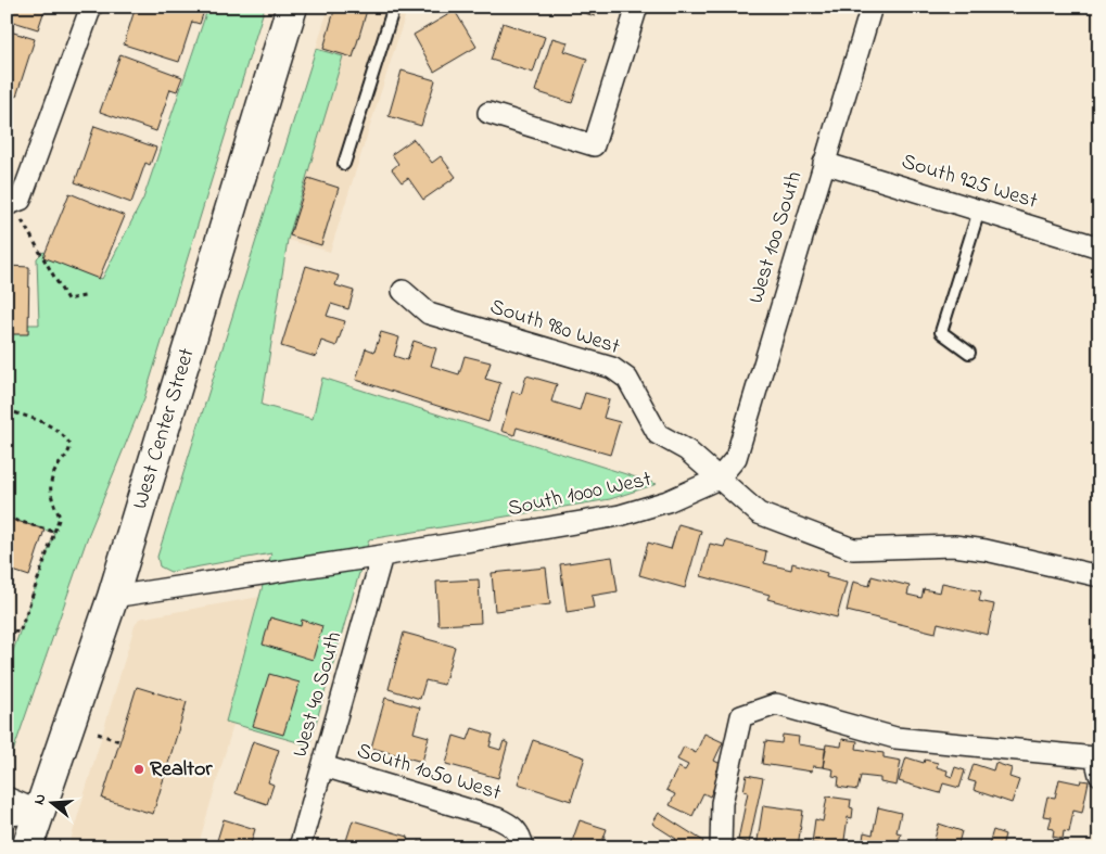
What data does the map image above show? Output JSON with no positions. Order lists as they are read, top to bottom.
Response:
{
  "streets": {
    "main road": ["West Center Street"],
    "street": [
      "South 925 West",
      "West 100 South",
      "South 980 West",
      "South 1000 West",
      "West 40 South",
      "South 1050 West"
    ]
  },
  "crossings": [
    ["South 925 West", "West 100 South"],
    ["West 100 South", "South 980 West"],
    ["West 100 South", "South 1000 West"],
    ["South 980 West", "South 1000 West"],
    ["West Center Street", "South 1000 West"],
    ["South 1000 West", "West 40 South"],
    ["West 40 South", "South 1050 West"]
  ],
  "places": ["Realtor"],
  "north": "left"
}
